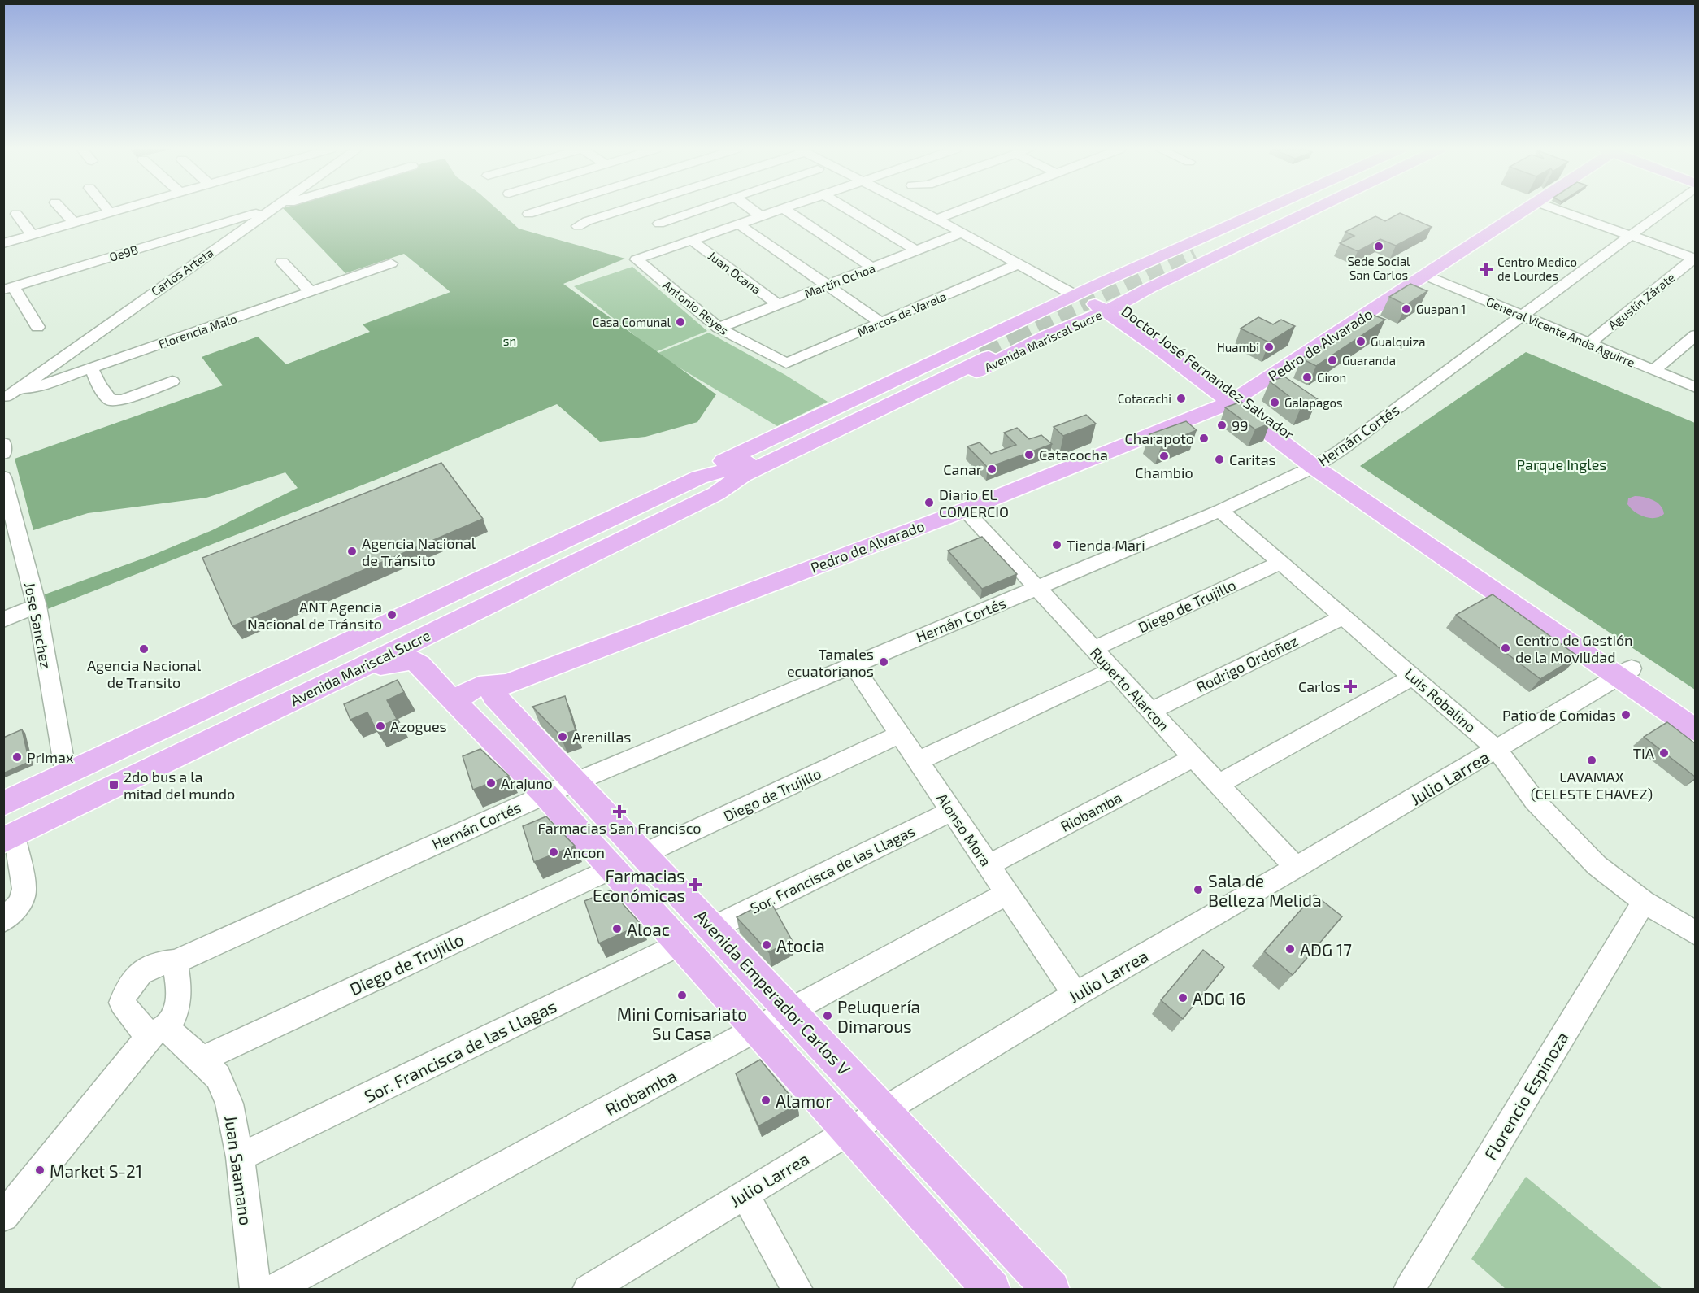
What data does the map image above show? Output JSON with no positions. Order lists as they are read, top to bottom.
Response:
{
  "streets": {
    "main road": [
      "Avenida Mariscal Sucre",
      "Pedro de Alvarado",
      "Doctor José Fernandez Salvador",
      "Avenida Emperador Carlos V"
    ],
    "street": [
      "Oe9B",
      "Carlos Arteta",
      "Juan Ocana",
      "Martín Ochoa",
      "Agustín Zárate",
      "Antonio Reyes",
      "Marcos de Varela",
      "Florencia Malo",
      "General Vicente Anda Aguirre",
      "Hernán Cortés",
      "Diego de Trujillo",
      "Jose Sanchez",
      "Rodrigo Ordoñez",
      "Ruperto Alarcon",
      "Luis Robalino",
      "Julio Larrea",
      "Riobamba",
      "Alonso Mora",
      "Sor. Francisca de las Llagas",
      "Florencio Espinoza",
      "Juan Saamano"
    ]
  },
  "crossings": [
    ["Carlos Arteta", "Florencia Malo"],
    ["Juan Ocana", "Martín Ochoa"],
    ["Juan Ocana", "Antonio Reyes"],
    ["Martín Ochoa", "Antonio Reyes"],
    ["Agustín Zárate", "General Vicente Anda Aguirre"],
    ["Antonio Reyes", "Marcos de Varela"],
    ["General Vicente Anda Aguirre", "Pedro de Alvarado"],
    ["General Vicente Anda Aguirre", "Hernán Cortés"],
    ["Avenida Mariscal Sucre", "Doctor José Fernandez Salvador"],
    ["Avenida Mariscal Sucre", "Jose Sanchez"],
    ["Pedro de Alvarado", "Doctor José Fernandez Salvador"],
    ["Pedro de Alvarado", "Ruperto Alarcon"],
    ["Pedro de Alvarado", "Avenida Emperador Carlos V"],
    ["Doctor José Fernandez Salvador", "Hernán Cortés"],
    ["Doctor José Fernandez Salvador", "Julio Larrea"],
    ["Hernán Cortés", "Ruperto Alarcon"],
    ["Hernán Cortés", "Luis Robalino"],
    ["Hernán Cortés", "Alonso Mora"],
    ["Hernán Cortés", "Avenida Emperador Carlos V"],
    ["Hernán Cortés", "Juan Saamano"],
    ["Diego de Trujillo", "Ruperto Alarcon"],
    ["Diego de Trujillo", "Luis Robalino"],
    ["Diego de Trujillo", "Alonso Mora"],
    ["Diego de Trujillo", "Avenida Emperador Carlos V"],
    ["Diego de Trujillo", "Juan Saamano"],
    ["Rodrigo Ordoñez", "Ruperto Alarcon"],
    ["Rodrigo Ordoñez", "Luis Robalino"],
    ["Ruperto Alarcon", "Julio Larrea"],
    ["Ruperto Alarcon", "Riobamba"],
    ["Luis Robalino", "Julio Larrea"],
    ["Luis Robalino", "Florencio Espinoza"],
    ["Julio Larrea", "Alonso Mora"],
    ["Julio Larrea", "Avenida Emperador Carlos V"],
    ["Riobamba", "Alonso Mora"],
    ["Riobamba", "Avenida Emperador Carlos V"],
    ["Alonso Mora", "Sor. Francisca de las Llagas"],
    ["Sor. Francisca de las Llagas", "Avenida Emperador Carlos V"],
    ["Sor. Francisca de las Llagas", "Juan Saamano"]
  ],
  "parks": ["sn", "Parque Ingles"],
  "places": {
    "other": [
      "Sede Social San Carlos",
      "Guapan 1",
      "Casa Comunal",
      "Gualquiza",
      "Huambi",
      "Guaranda",
      "Giron",
      "Cotacachi",
      "Galapagos",
      "99",
      "Charapoto",
      "Catacocha",
      "Chambio",
      "Caritas",
      "Canar",
      "Diario EL COMERCIO",
      "Tienda Mari",
      "Agencia Nacional de Tránsito",
      "ANT Agencia Nacional de Tránsito",
      "Centro de Gestión de la Movilidad",
      "Agencia Nacional de Transito",
      "Tamales ecuatorianos",
      "Patio de Comidas",
      "Azogues",
      "Arenillas",
      "TIA",
      "Primax",
      "LAVAMAX (CELESTE CHAVEZ)",
      "Arajuno",
      "Ancon",
      "Sala de Belleza Melida",
      "Aloac",
      "Atocia",
      "ADG 17",
      "Mini Comisariato Su Casa",
      "ADG 16",
      "Peluquería Dimarous",
      "Alamor",
      "Market S-21"
    ],
    "health": [
      "Centro Medico de Lourdes",
      "Carlos",
      "Farmacias San Francisco",
      "Farmacias Económicas"
    ],
    "transit": ["2do bus a la mitad del mundo"]
  }
}
